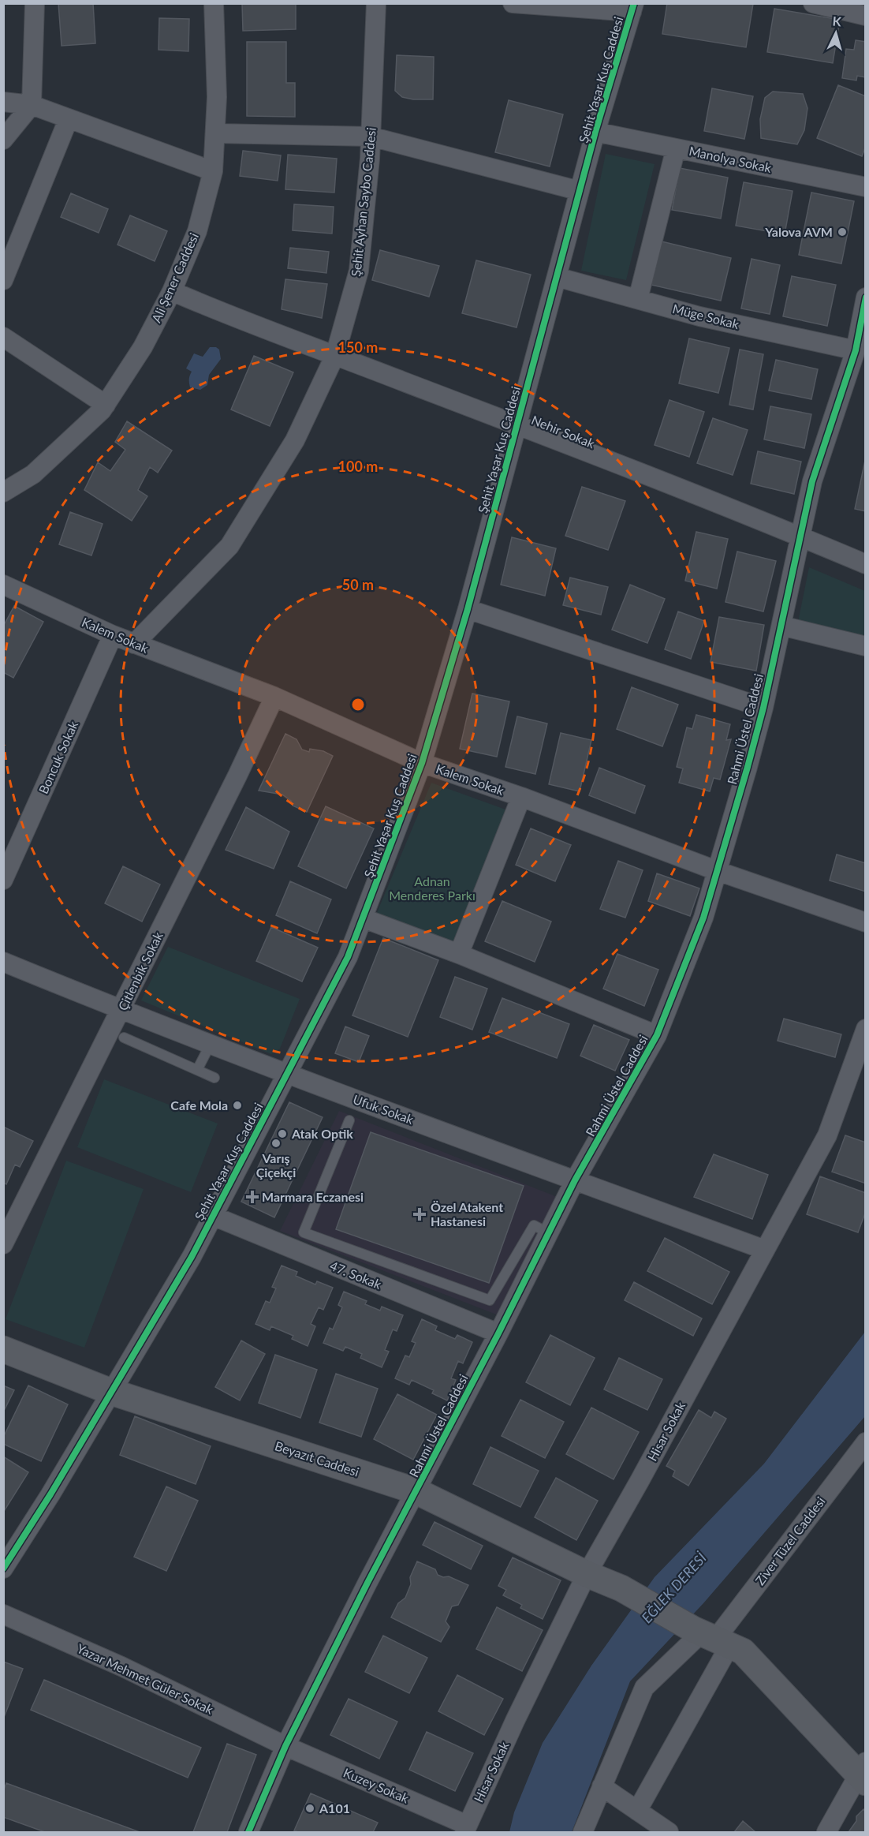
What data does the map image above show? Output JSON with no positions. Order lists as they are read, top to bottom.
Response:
{
  "streets": {
    "street": [
      "Şehit Yaşar Kuş Caddesi",
      "Manolya Sokak",
      "Şehit Ayhan Saybo Caddesi",
      "Ali Şener Caddesi",
      "Müge Sokak",
      "Nehir Sokak",
      "Kalem Sokak",
      "Rahmi Üstel Caddesi",
      "Boncuk Sokak",
      "Çitlenbik Sokak",
      "Ufuk Sokak",
      "47. Sokak",
      "Hisar Sokak",
      "Beyazıt Caddesi",
      "Ziver Tüzel Caddesi",
      "Yazar Mehmet Güler Sokak",
      "Kuzey Sokak"
    ]
  },
  "crossings": [
    ["Şehit Yaşar Kuş Caddesi", "Manolya Sokak"],
    ["Şehit Yaşar Kuş Caddesi", "Müge Sokak"],
    ["Şehit Yaşar Kuş Caddesi", "Nehir Sokak"],
    ["Şehit Yaşar Kuş Caddesi", "Kalem Sokak"],
    ["Şehit Yaşar Kuş Caddesi", "Ufuk Sokak"],
    ["Şehit Yaşar Kuş Caddesi", "47. Sokak"],
    ["Şehit Yaşar Kuş Caddesi", "Beyazıt Caddesi"],
    ["Şehit Ayhan Saybo Caddesi", "Nehir Sokak"],
    ["Şehit Ayhan Saybo Caddesi", "Kalem Sokak"],
    ["Ali Şener Caddesi", "Nehir Sokak"],
    ["Müge Sokak", "Rahmi Üstel Caddesi"],
    ["Nehir Sokak", "Rahmi Üstel Caddesi"],
    ["Kalem Sokak", "Rahmi Üstel Caddesi"],
    ["Kalem Sokak", "Boncuk Sokak"],
    ["Kalem Sokak", "Çitlenbik Sokak"],
    ["Rahmi Üstel Caddesi", "Ufuk Sokak"],
    ["Rahmi Üstel Caddesi", "47. Sokak"],
    ["Rahmi Üstel Caddesi", "Beyazıt Caddesi"],
    ["Rahmi Üstel Caddesi", "Yazar Mehmet Güler Sokak"],
    ["Rahmi Üstel Caddesi", "Kuzey Sokak"],
    ["Çitlenbik Sokak", "Ufuk Sokak"],
    ["Ufuk Sokak", "Hisar Sokak"],
    ["Hisar Sokak", "Beyazıt Caddesi"],
    ["Hisar Sokak", "Kuzey Sokak"],
    ["Beyazıt Caddesi", "Ziver Tüzel Caddesi"],
    ["Yazar Mehmet Güler Sokak", "Kuzey Sokak"]
  ],
  "water": ["EĞLEK DERESİ"],
  "parks": ["Adnan Menderes Parkı"],
  "places": {
    "other": [
      "Yalova AVM",
      "Cafe Mola",
      "Atak Optik",
      "Varış Çiçekçi",
      "A101"
    ],
    "health": ["Marmara Eczanesi", "Özel Atakent Hastanesi"]
  },
  "north": "top",
  "rings": ["150 m", "100 m", "50 m"]
}
